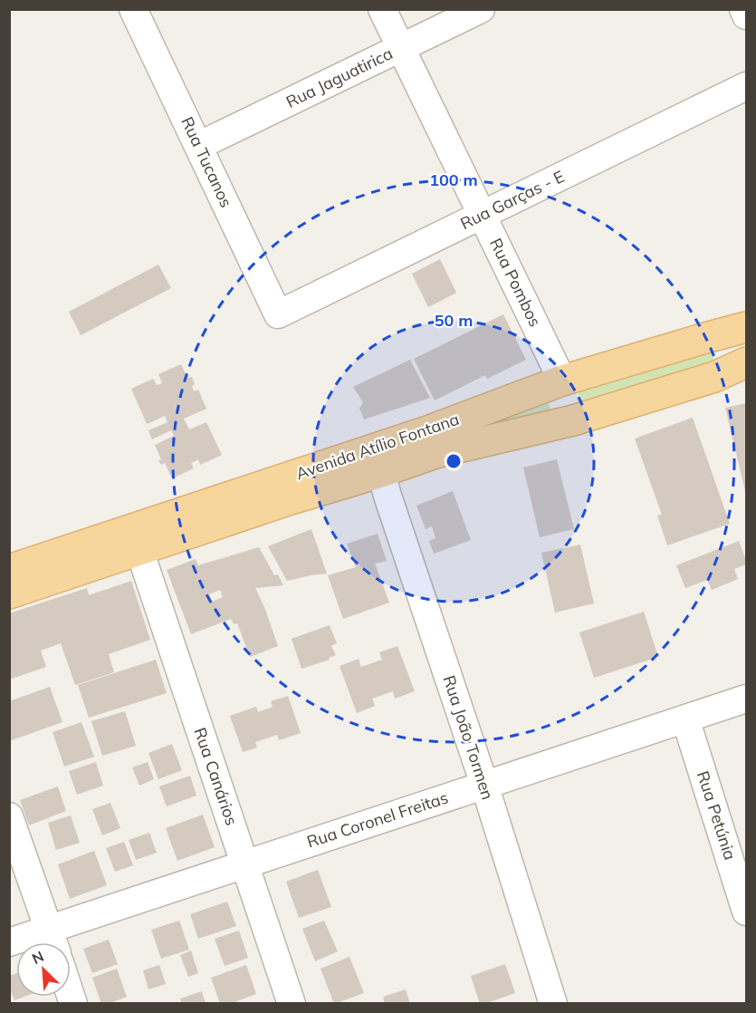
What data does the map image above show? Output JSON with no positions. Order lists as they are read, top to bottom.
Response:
{
  "streets": {
    "main road": ["Avenida Atílio Fontana"],
    "street": [
      "Rua Jaguatirica",
      "Rua Tucanos",
      "Rua Garças - E",
      "Rua Pombos",
      "Rua João Tormen",
      "Rua Canários",
      "Rua Petúnia",
      "Rua Coronel Freitas"
    ]
  },
  "crossings": [
    ["Rua Jaguatirica", "Rua Tucanos"],
    ["Rua Jaguatirica", "Rua Pombos"],
    ["Rua Tucanos", "Rua Garças - E"],
    ["Rua Garças - E", "Rua Pombos"],
    ["Rua Pombos", "Avenida Atílio Fontana"],
    ["Avenida Atílio Fontana", "Rua João Tormen"],
    ["Avenida Atílio Fontana", "Rua Canários"],
    ["Rua João Tormen", "Rua Coronel Freitas"],
    ["Rua Canários", "Rua Coronel Freitas"],
    ["Rua Petúnia", "Rua Coronel Freitas"]
  ],
  "north": "top left",
  "rings": ["100 m", "50 m"]
}
